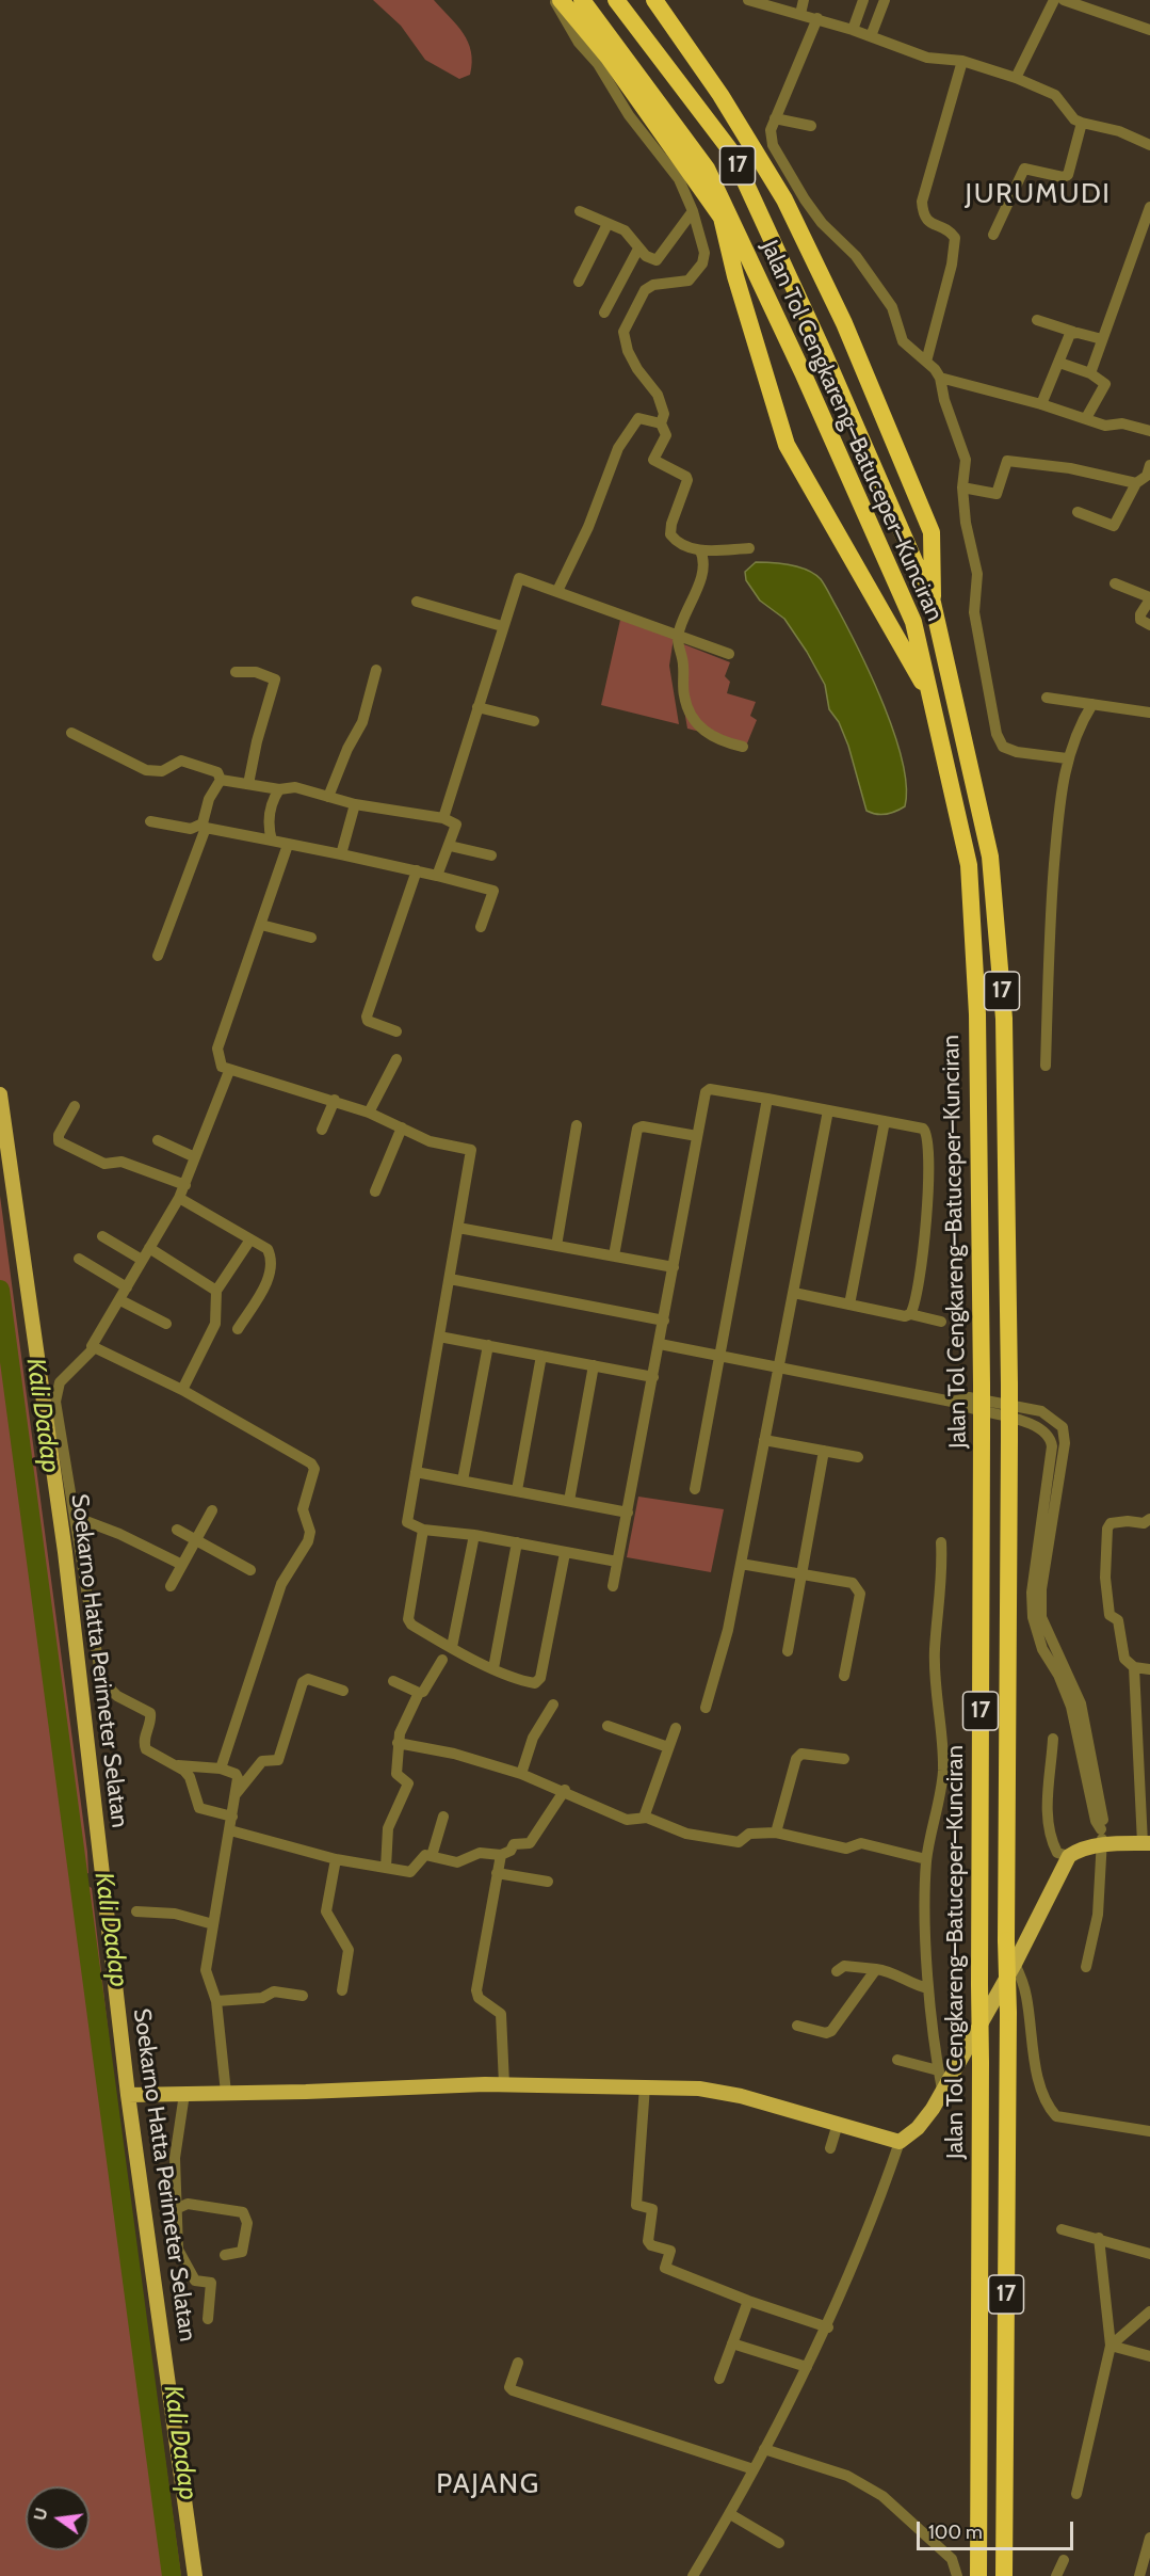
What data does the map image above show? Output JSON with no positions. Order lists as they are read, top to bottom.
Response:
{
  "streets": {
    "highway": ["17", "Jalan Tol Cengkareng–Batuceper–Kunciran"],
    "main road": ["Soekarno Hatta Perimeter Selatan"]
  },
  "districts": ["JURUMUDI", "PAJANG"],
  "water": ["Kali Dadap"],
  "scale_bar": "100 m",
  "north": "left"
}
